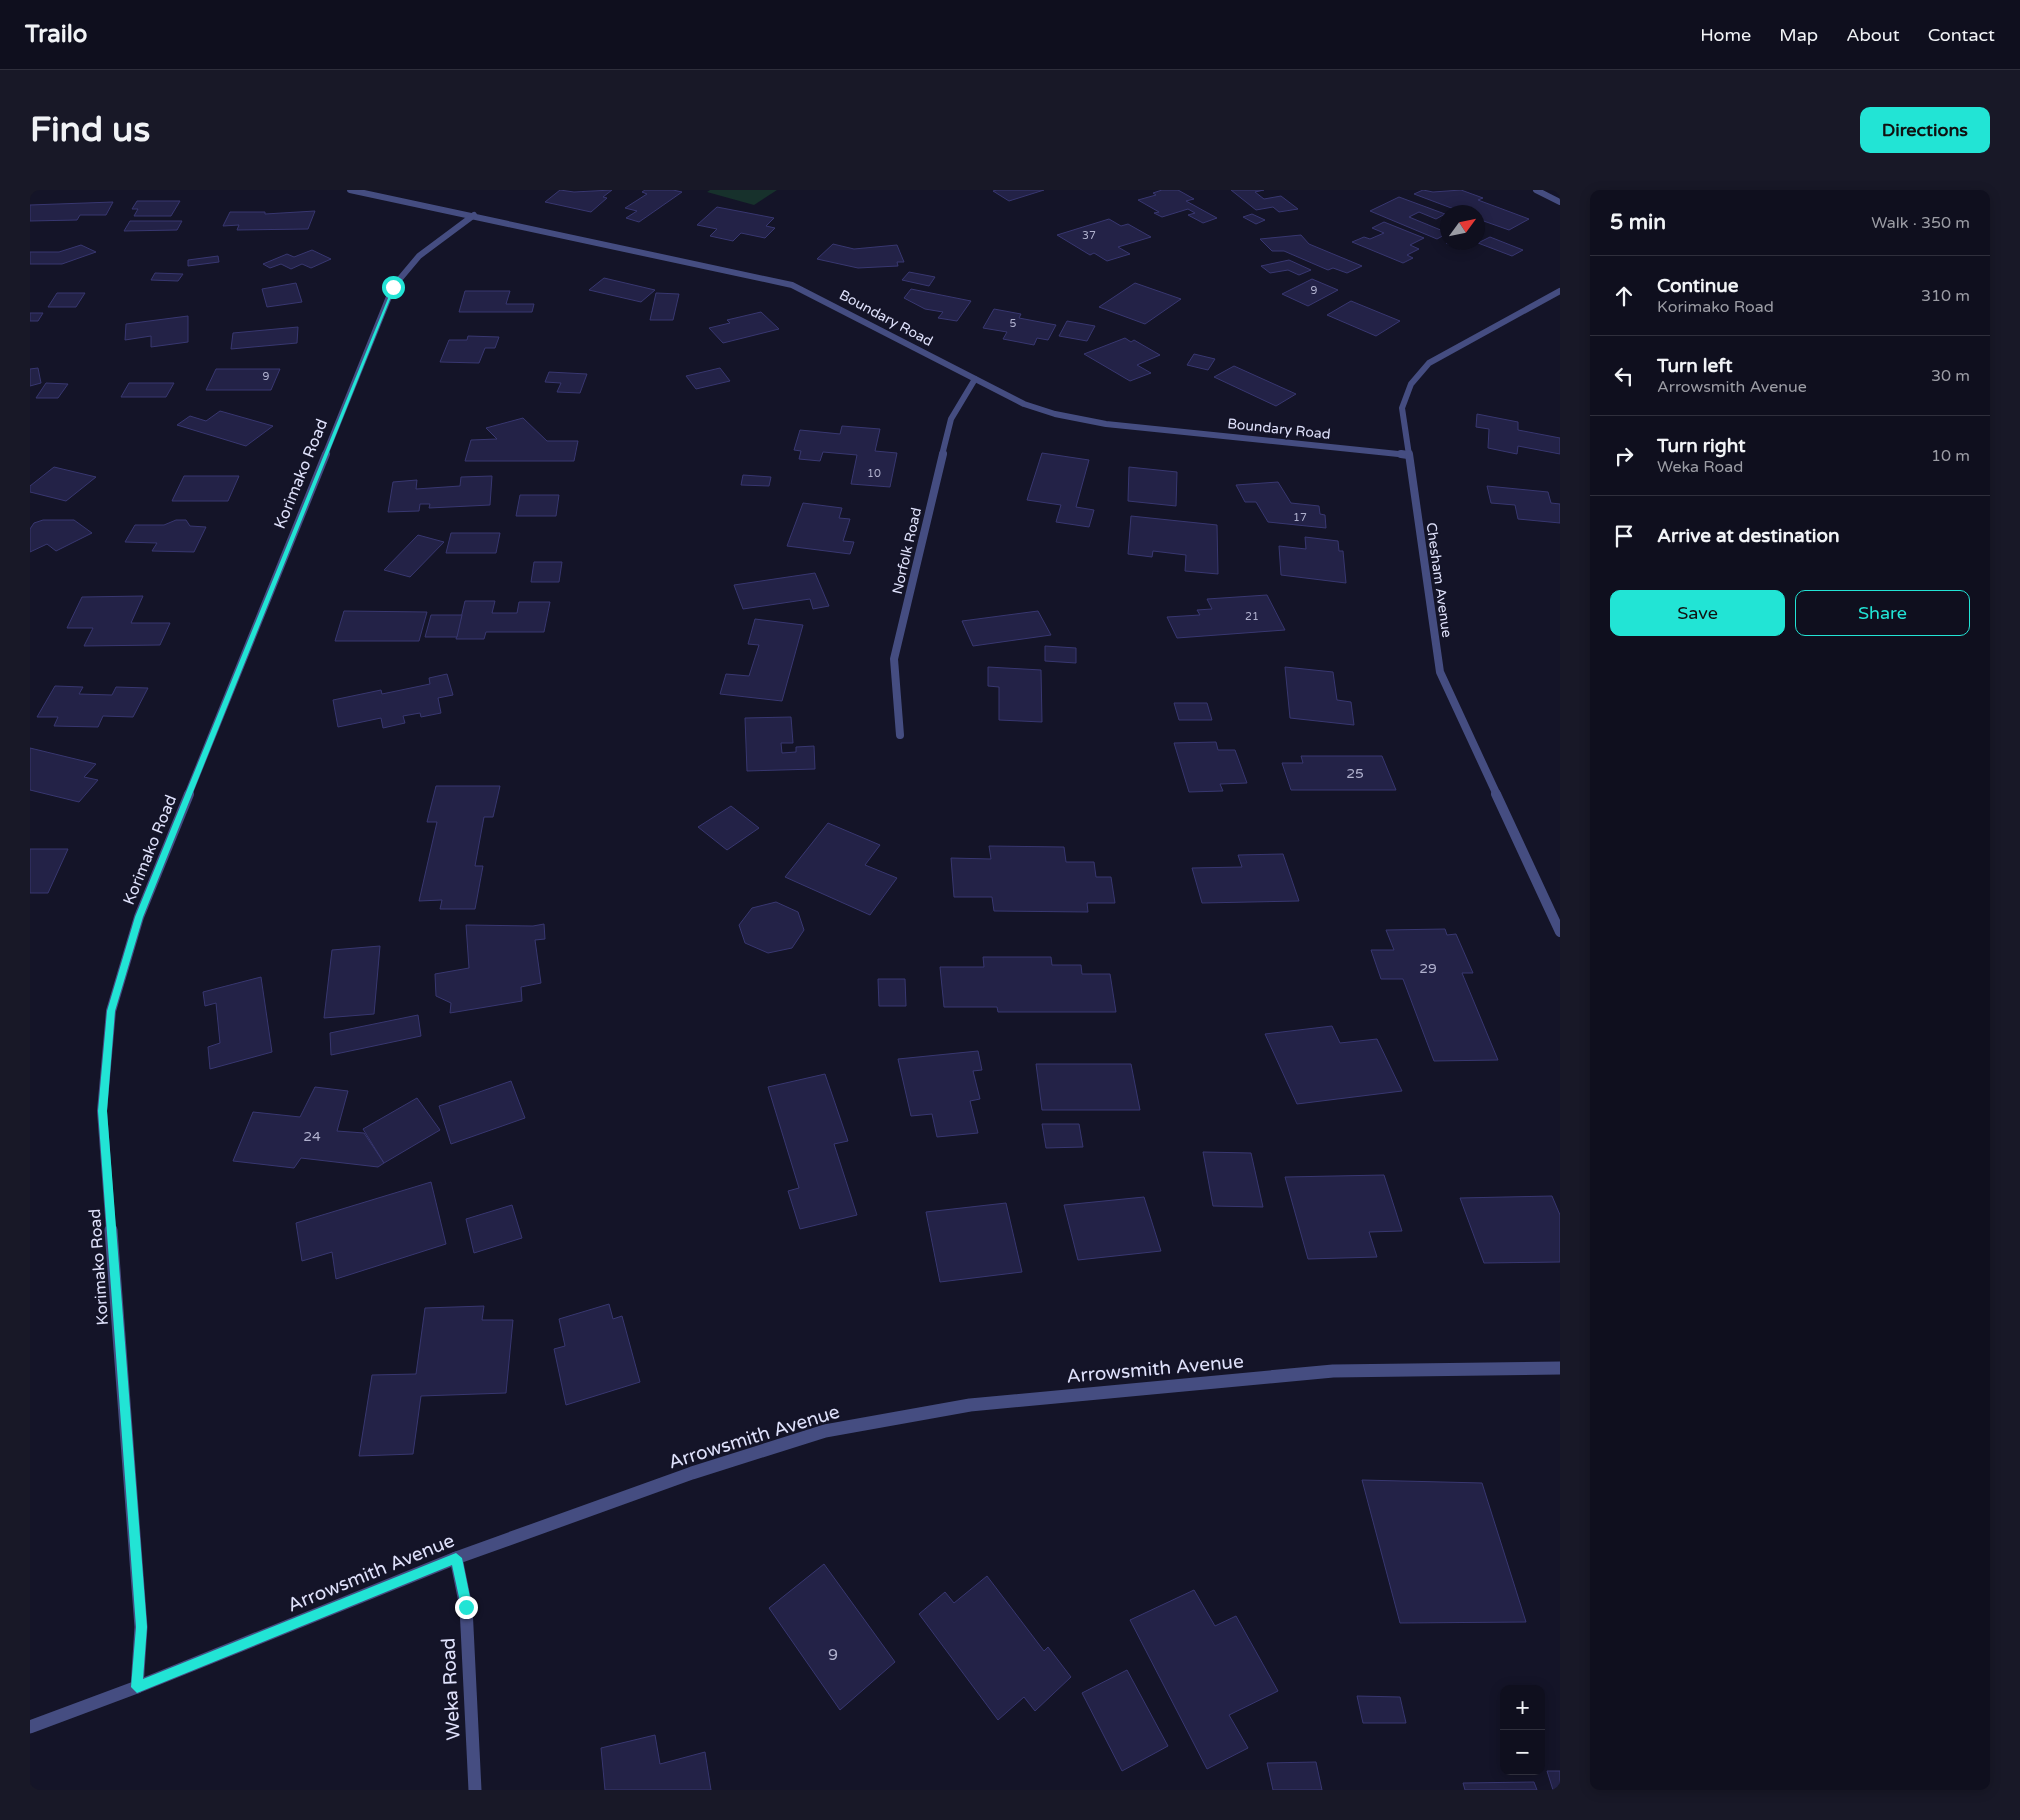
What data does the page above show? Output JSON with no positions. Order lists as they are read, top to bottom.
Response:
{
  "streets": {
    "street": [
      "Boundary Road",
      "Korimako Road",
      "Norfolk Road",
      "Chesham Avenue",
      "Arrowsmith Avenue",
      "Weka Road"
    ]
  },
  "crossings": [
    ["Boundary Road", "Korimako Road"],
    ["Boundary Road", "Norfolk Road"],
    ["Boundary Road", "Chesham Avenue"],
    ["Korimako Road", "Arrowsmith Avenue"],
    ["Arrowsmith Avenue", "Weka Road"]
  ],
  "house_numbers": [
    "37",
    "9",
    "5",
    "9",
    "10",
    "17",
    "21",
    "25",
    "29",
    "24",
    "9"
  ],
  "north": "top right",
  "page": {
    "header": "Trailo",
    "nav": [
      "Home",
      "Map",
      "About",
      "Contact"
    ],
    "buttons": [
      "Directions",
      ["Save", "Share"]
    ],
    "title": "Find us",
    "heading": ["5 min", "Walk · 350 m"],
    "list": [
      ["Continue", "Korimako Road", "310 m"],
      ["Turn left", "Arrowsmith Avenue", "30 m"],
      ["Turn right", "Weka Road", "10 m"],
      "Arrive at destination"
    ],
    "map_buttons": ["+", "−"]
  }
}
